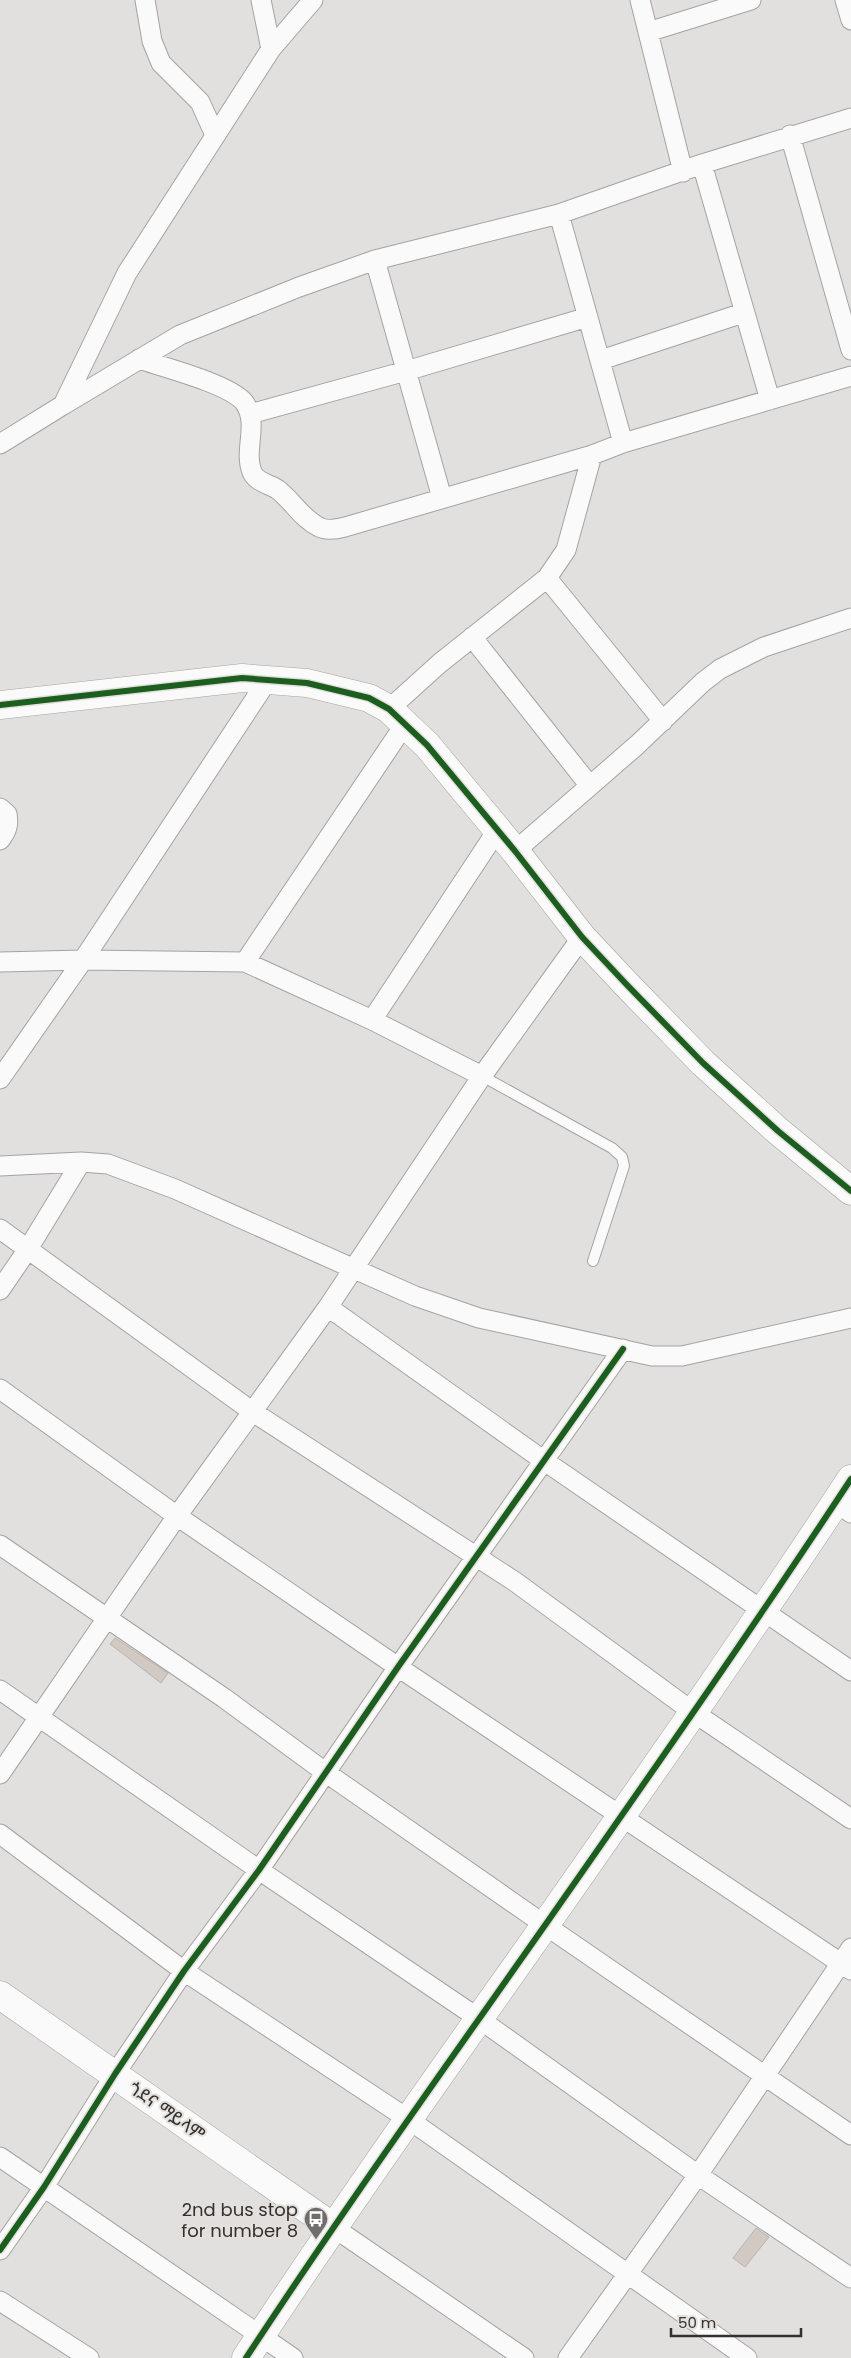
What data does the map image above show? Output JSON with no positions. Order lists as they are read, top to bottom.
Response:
{
  "streets": {
    "street": ["ጎደና ማይላም"]
  },
  "places": {
    "bus stop": ["2nd bus stop for number 8"]
  },
  "scale_bar": "50 m"
}
